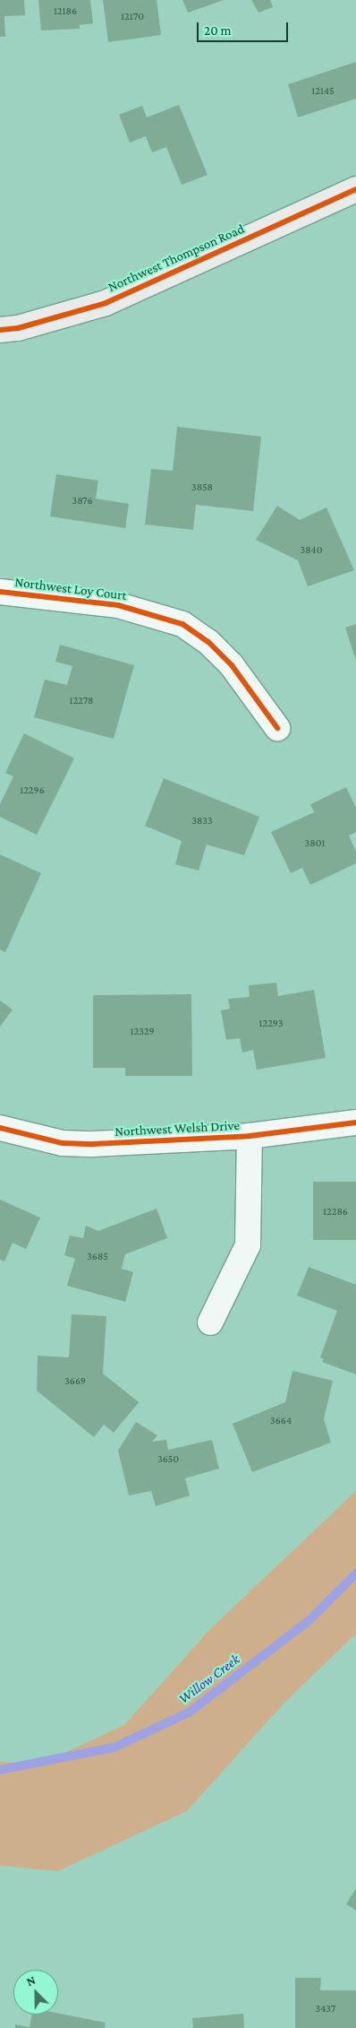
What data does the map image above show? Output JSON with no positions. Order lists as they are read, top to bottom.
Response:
{
  "streets": {
    "street": ["Northwest Thompson Road", "Northwest Loy Court", "Northwest Welsh Drive"]
  },
  "water": ["Willow Creek"],
  "house_numbers": [
    "12186",
    "12170",
    "12145",
    "3858",
    "3876",
    "3840",
    "12278",
    "12296",
    "3833",
    "3801",
    "12293",
    "12329",
    "12286",
    "3685",
    "3669",
    "3664",
    "3650",
    "3437"
  ],
  "scale_bar": "20 m",
  "north": "top left"
}
